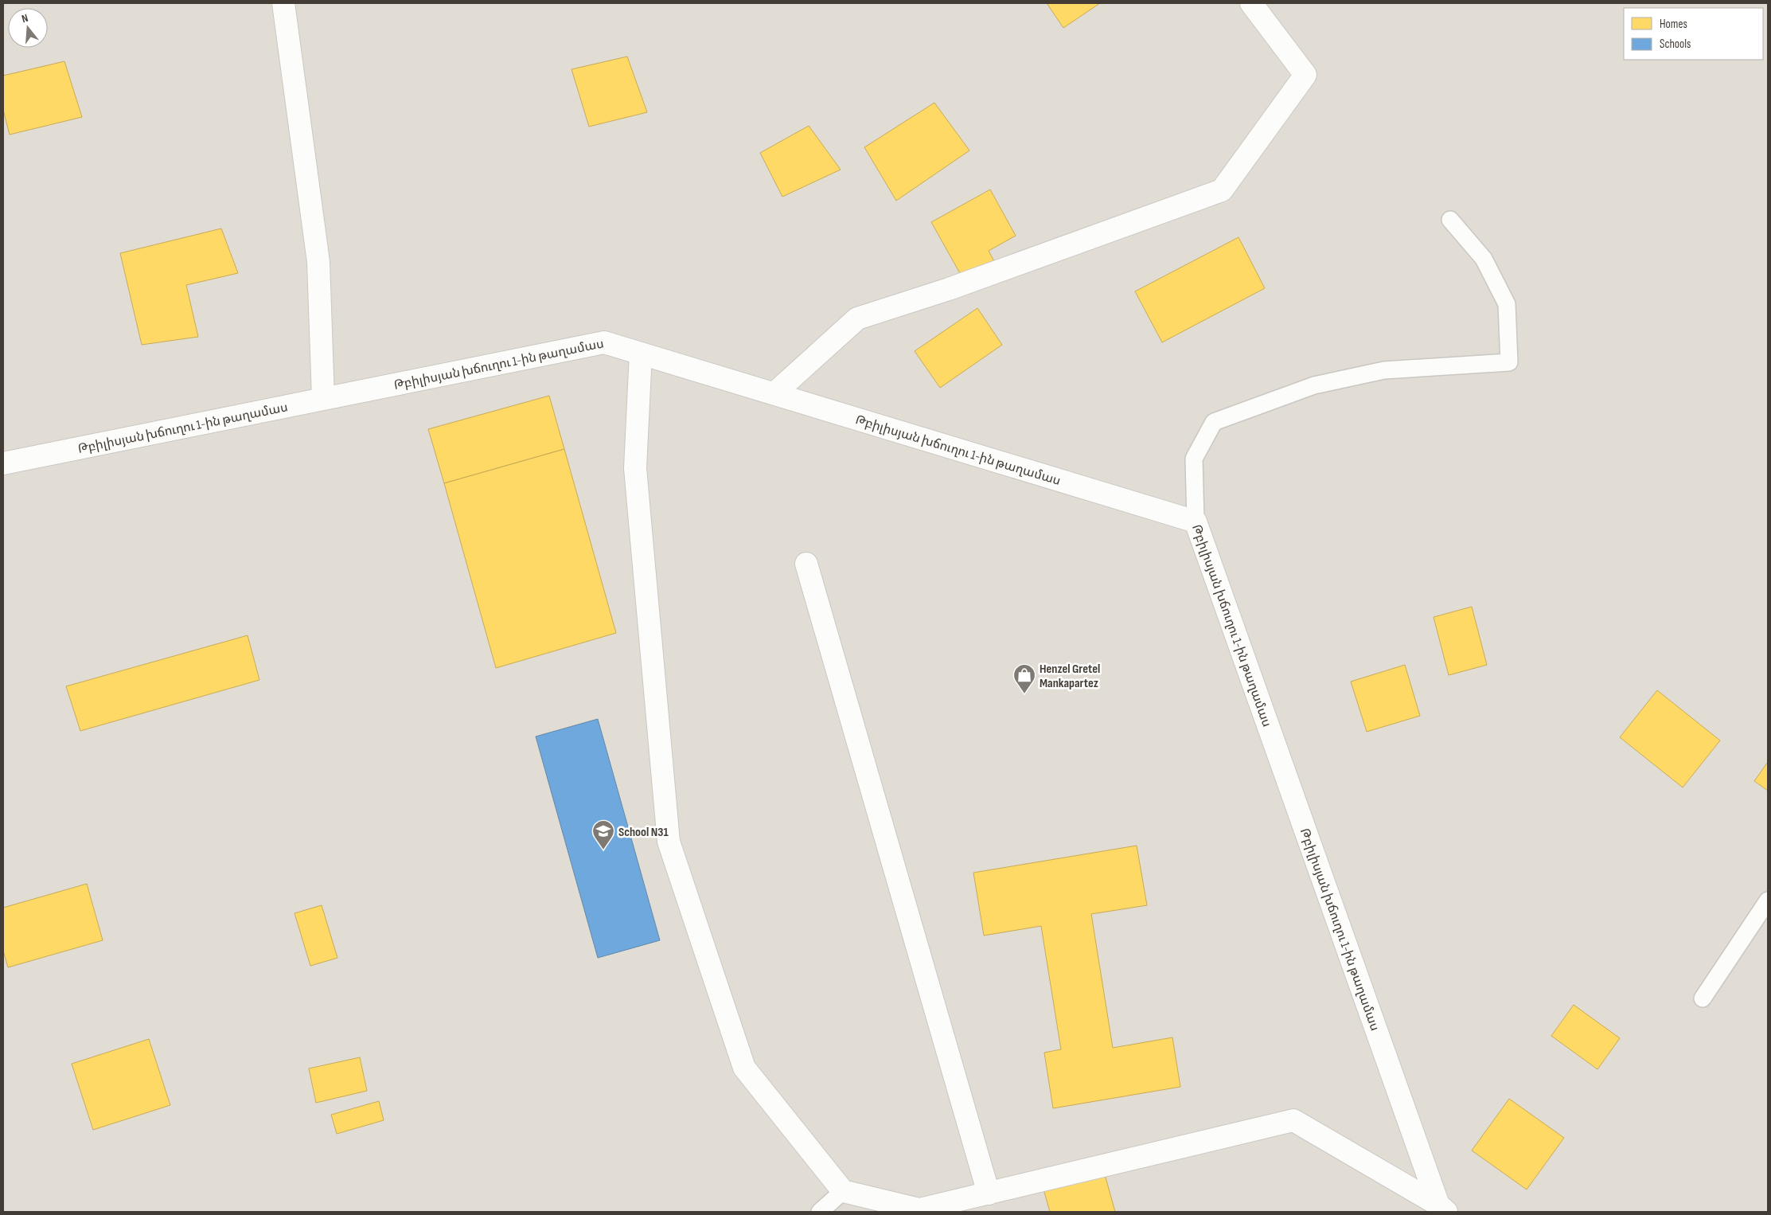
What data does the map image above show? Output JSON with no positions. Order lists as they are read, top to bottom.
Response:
{
  "streets": {
    "street": ["Թբիլիսյան խճուղու 1-ին թաղամաս"]
  },
  "places": {
    "shop": ["Henzel Gretel Mankapartez"],
    "school or university": ["School N31"]
  },
  "legend": ["Homes", "Schools"],
  "north": "top"
}
